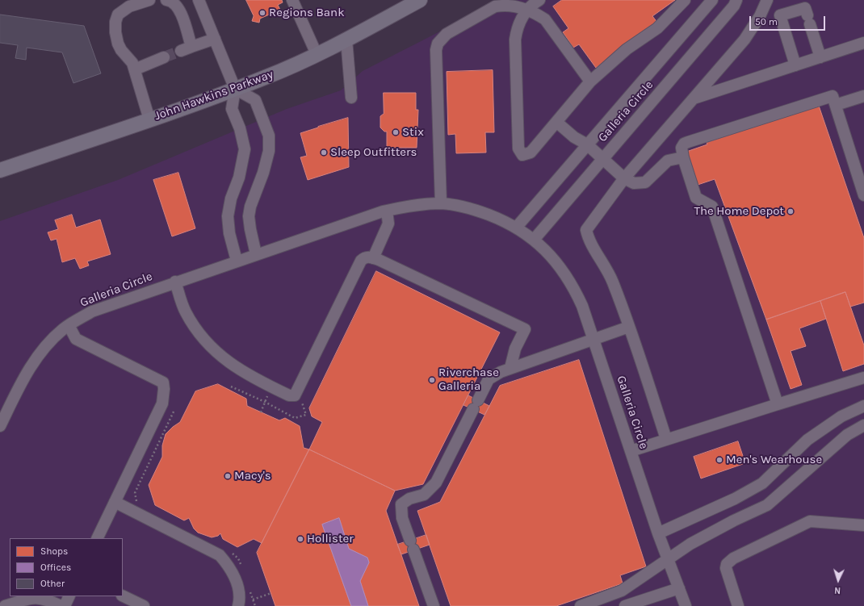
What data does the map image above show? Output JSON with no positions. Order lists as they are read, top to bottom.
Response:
{
  "streets": {
    "main road": ["John Hawkins Parkway"],
    "street": ["Galleria Circle"]
  },
  "places": [
    "Regions Bank",
    "Stix",
    "Sleep Outfitters",
    "The Home Depot",
    "Riverchase Galleria",
    "Men's Wearhouse",
    "Macy's",
    "Hollister"
  ],
  "legend": ["Shops", "Offices", "Other"],
  "scale_bar": "50 m",
  "north": "bottom"
}
